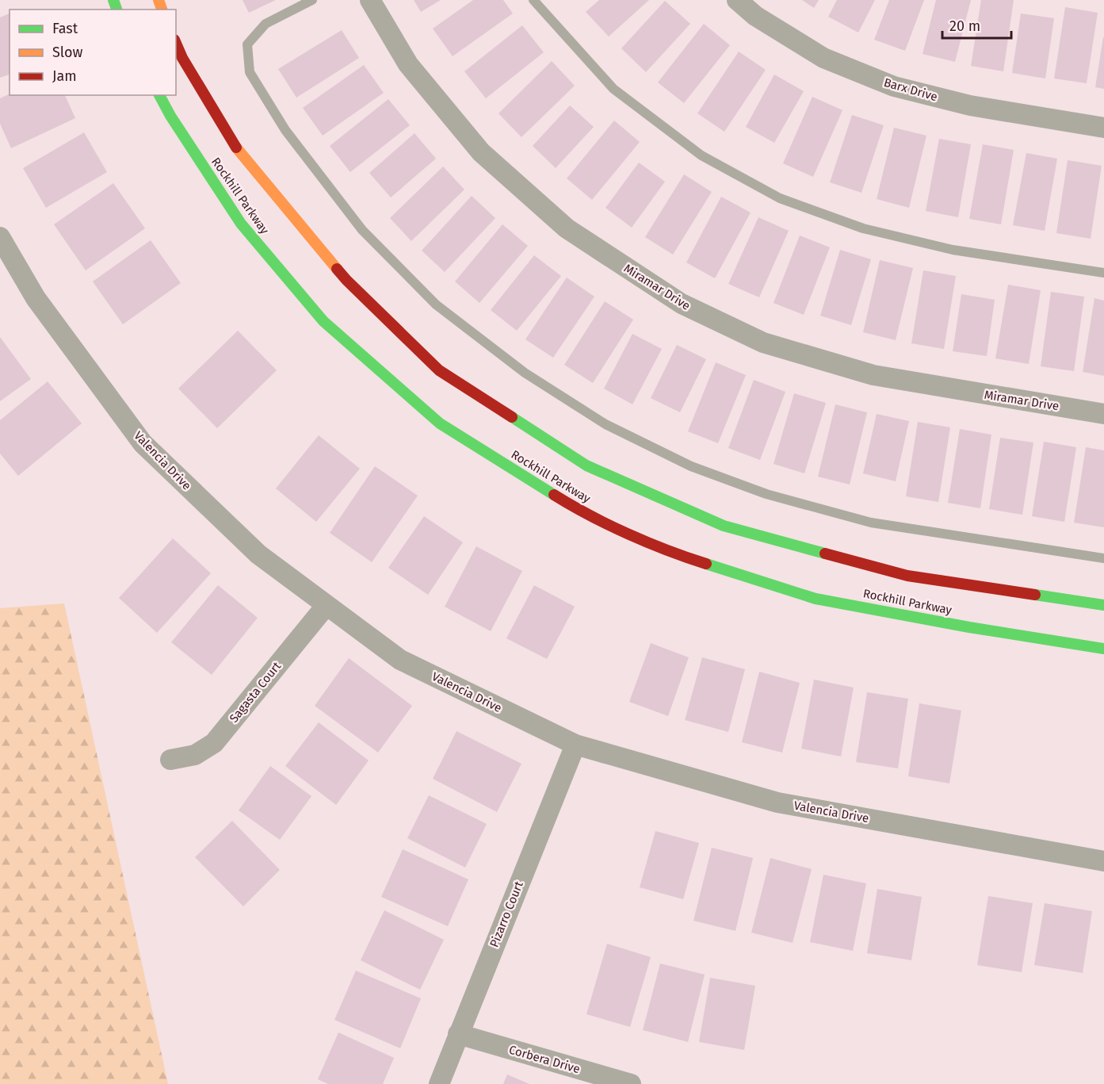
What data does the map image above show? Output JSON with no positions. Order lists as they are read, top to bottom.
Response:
{
  "streets": {
    "street": [
      "Barx Drive",
      "Rockhill Parkway",
      "Miramar Drive",
      "Valencia Drive",
      "Sagasta Court",
      "Pizarro Court",
      "Corbera Drive"
    ]
  },
  "crossings": [
    ["Valencia Drive", "Sagasta Court"],
    ["Valencia Drive", "Pizarro Court"],
    ["Pizarro Court", "Corbera Drive"]
  ],
  "legend": ["Fast", "Slow", "Jam"],
  "scale_bar": "20 m"
}
